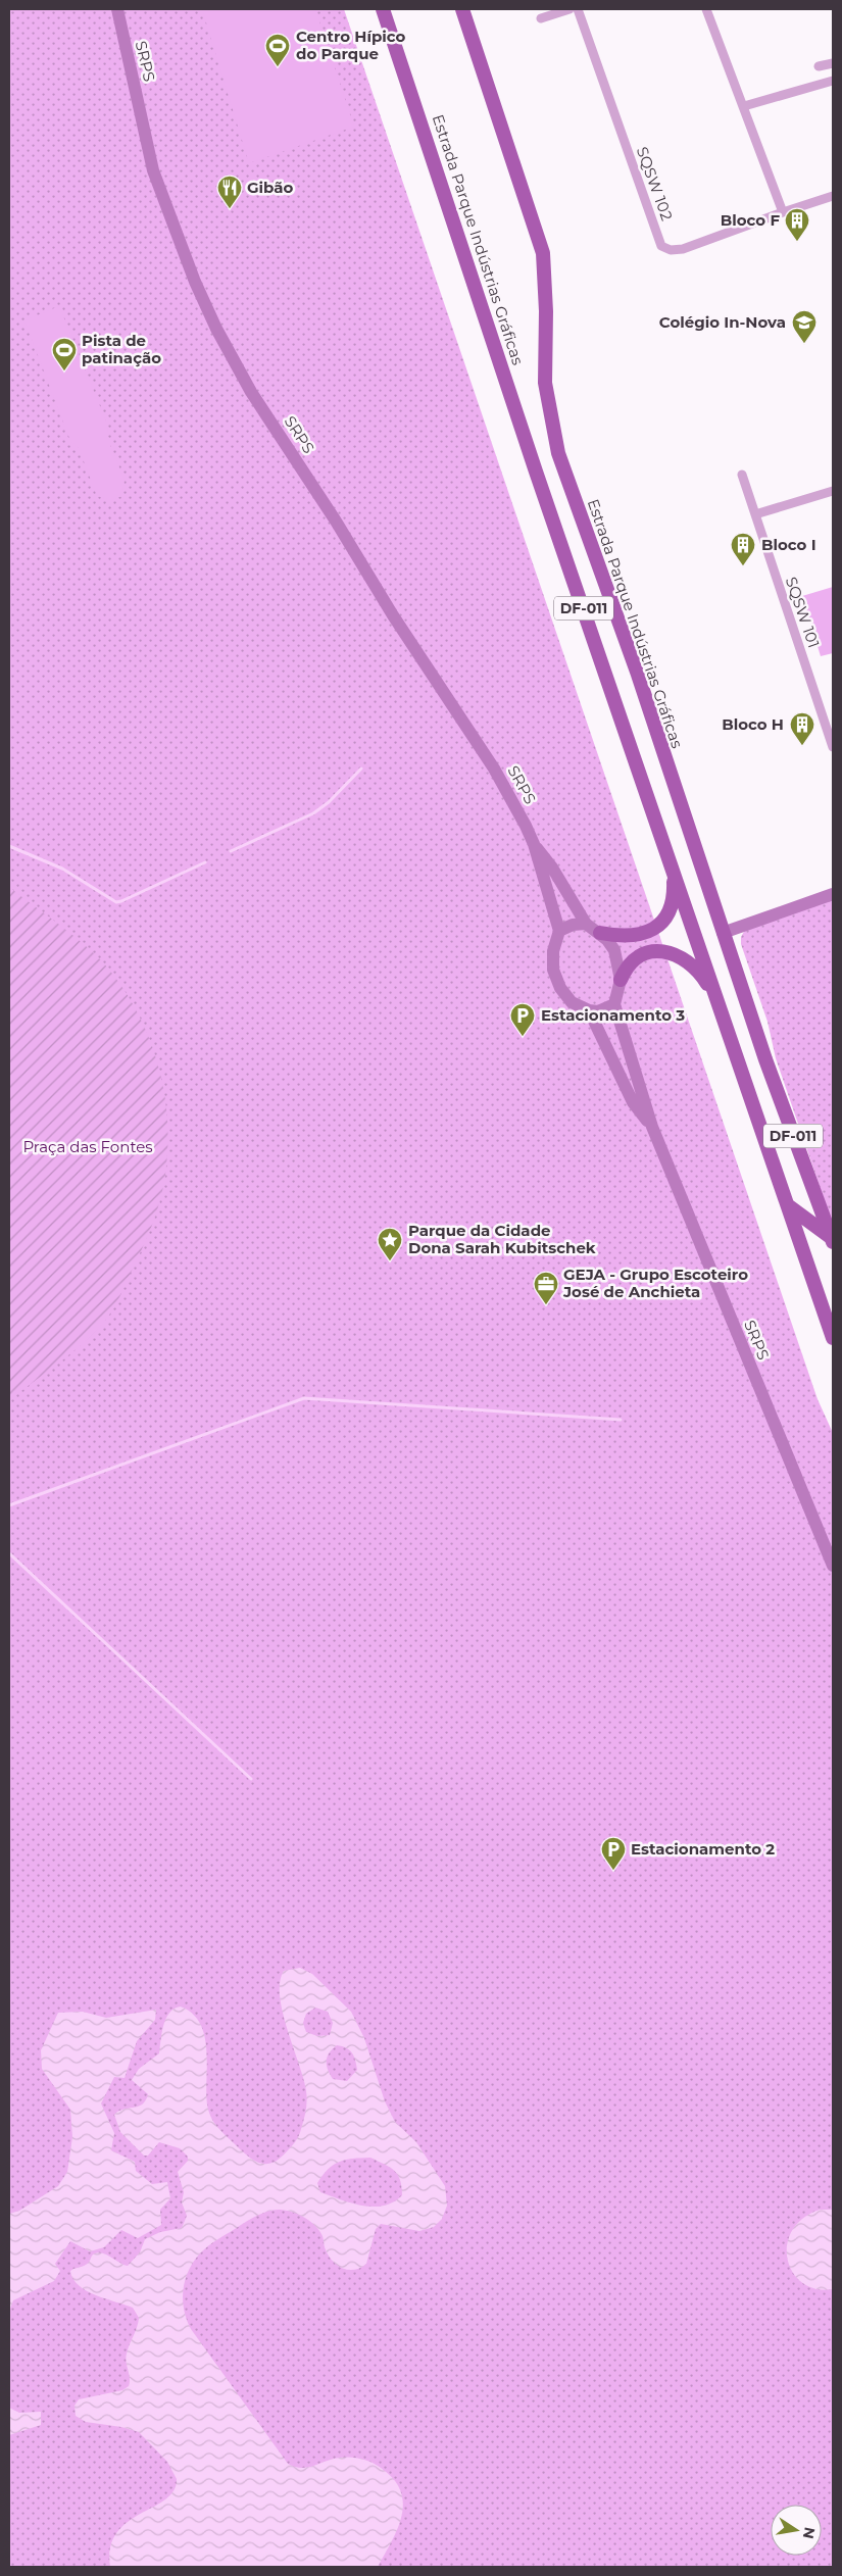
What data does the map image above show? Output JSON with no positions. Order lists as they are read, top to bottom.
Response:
{
  "streets": {
    "main road": ["SRPS", "Estrada Parque Indústrias Gráficas", "DF-011"],
    "street": ["SQSW 102", "SQSW 101"]
  },
  "parks": ["Praça das Fontes"],
  "places": {
    "sports": ["Centro Hípico do Parque", "Pista de patinação"],
    "restaurant": ["Gibão"],
    "building": ["Bloco F", "Bloco I", "Bloco H"],
    "school or university": ["Colégio In-Nova"],
    "parking": ["Estacionamento 3", "Estacionamento 2"],
    "place": ["Parque da Cidade Dona Sarah Kubitschek"],
    "office": ["GEJA - Grupo Escoteiro José de Anchieta"]
  },
  "north": "right"
}
